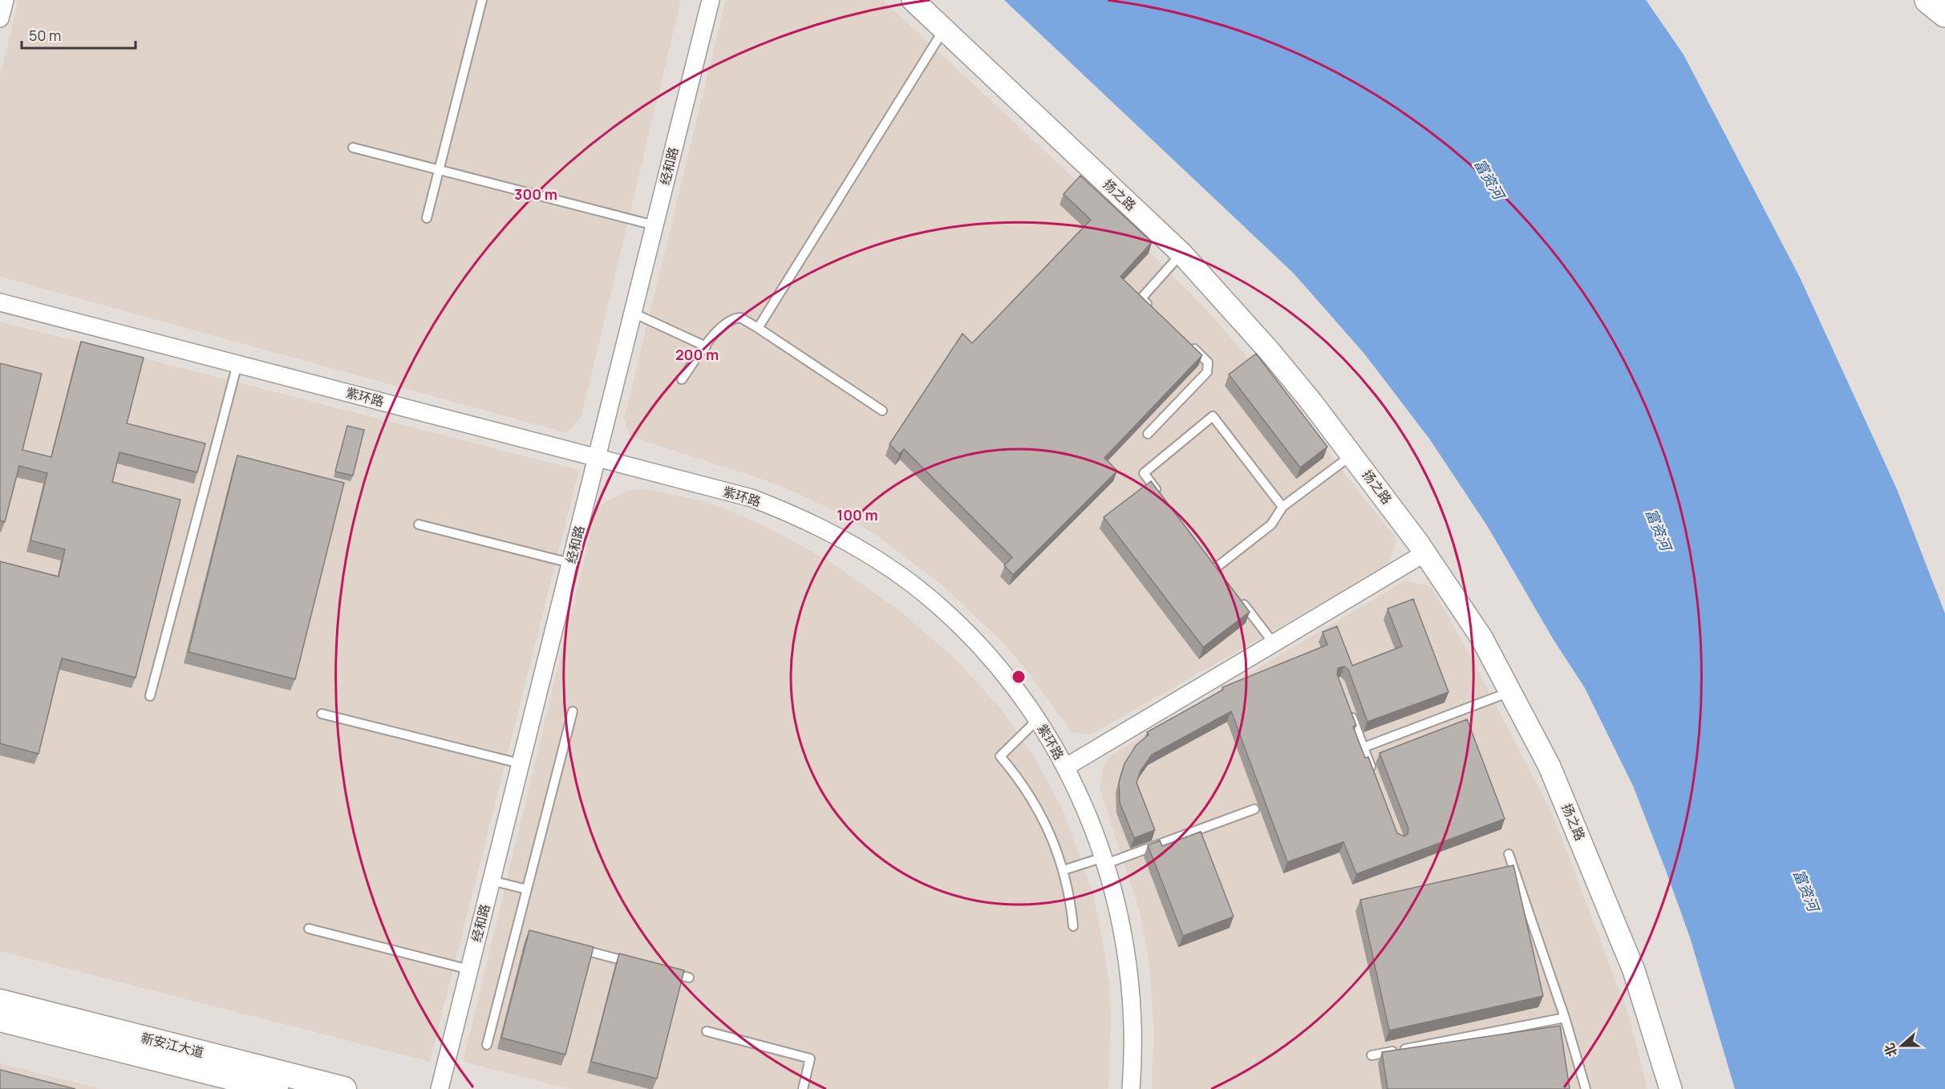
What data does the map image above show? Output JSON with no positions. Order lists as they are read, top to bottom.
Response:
{
  "streets": {
    "main road": ["新安江大道"],
    "street": ["经和路", "扬之路", "紫环路"]
  },
  "crossings": [
    ["经和路", "紫环路"]
  ],
  "water": ["富资河"],
  "scale_bar": "50 m",
  "north": "left",
  "rings": ["300 m", "200 m", "100 m"]
}
